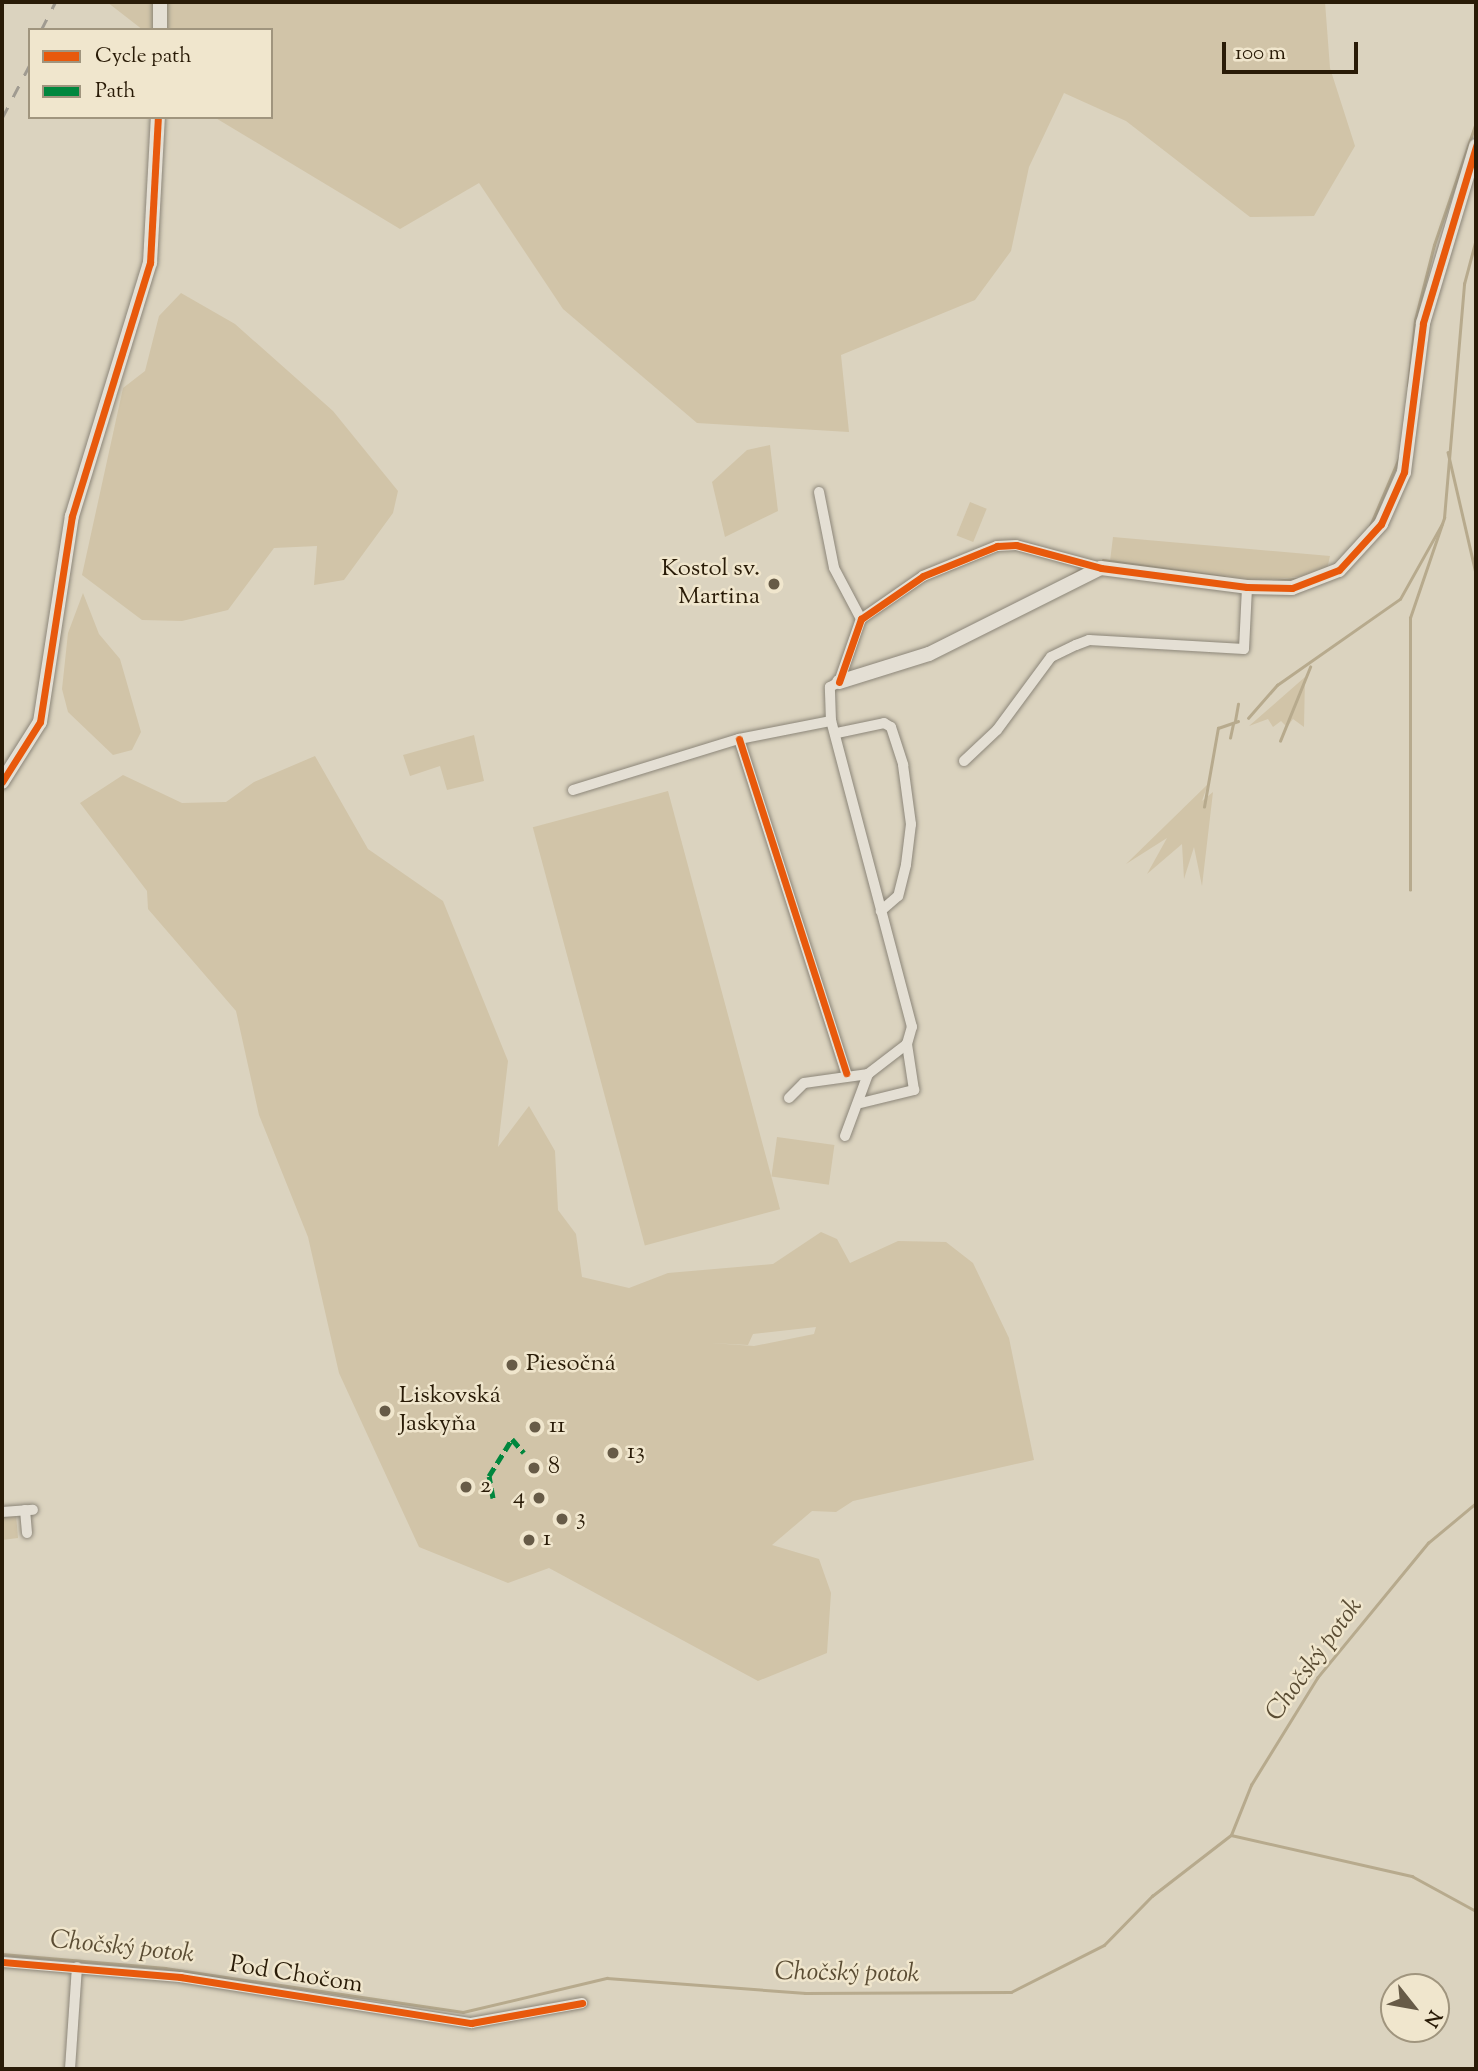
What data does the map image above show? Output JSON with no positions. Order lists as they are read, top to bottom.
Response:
{
  "streets": {
    "street": ["Pod Chočom"]
  },
  "water": ["Chočský potok"],
  "places": [
    "Kostol sv. Martina",
    "Piesočná",
    "Liskovská Jaskyňa",
    "11",
    "13",
    "8",
    "2",
    "4",
    "3",
    "1"
  ],
  "legend": ["Cycle path", "Path"],
  "scale_bar": "100 m",
  "north": "bottom right"
}
